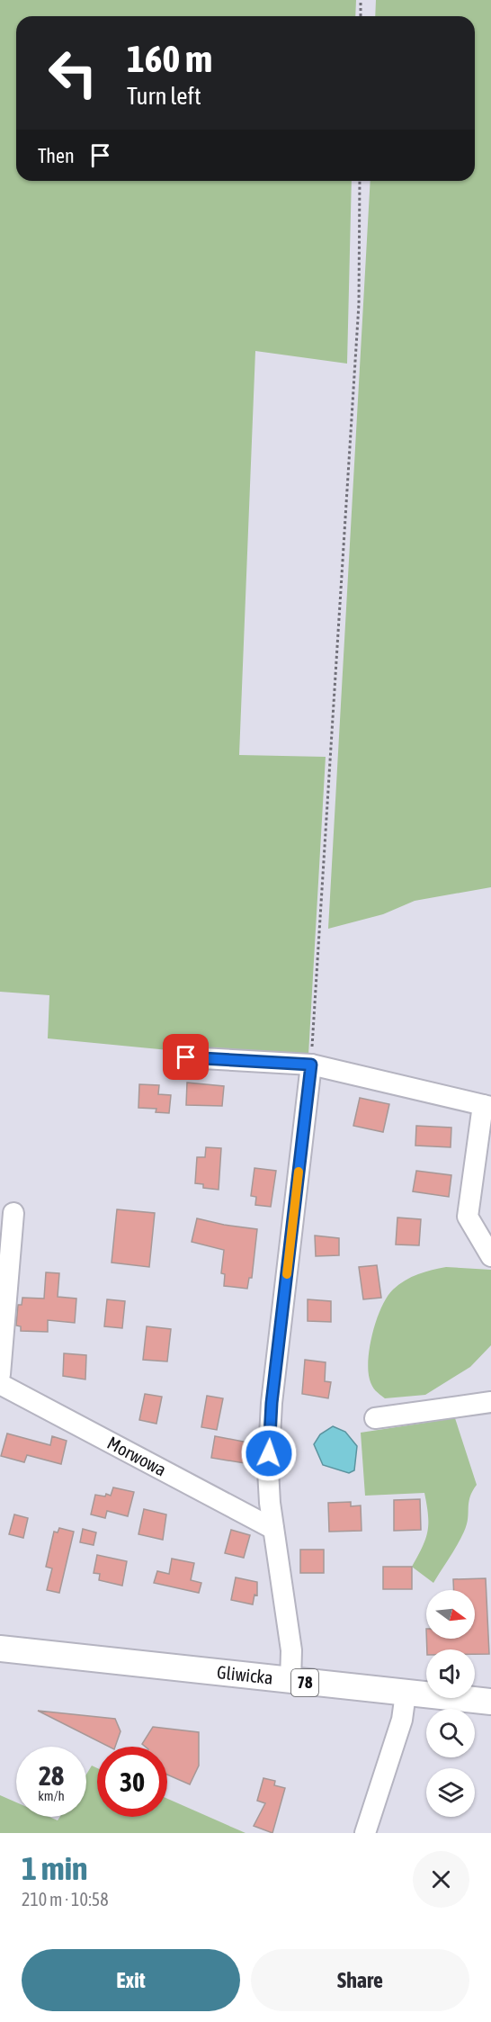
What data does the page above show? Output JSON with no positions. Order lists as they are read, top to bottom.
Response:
{
  "streets": {
    "main road": ["Gliwicka", "78"],
    "street": ["Morwowa"]
  },
  "north": "right",
  "page": {
    "turn": ["160 m", "Turn left"],
    "then": "Then",
    "speed": "28 km/h",
    "limit": "30",
    "heading": ["1 min", "210 m · 10:58"],
    "buttons": ["Exit", "Share"]
  }
}
